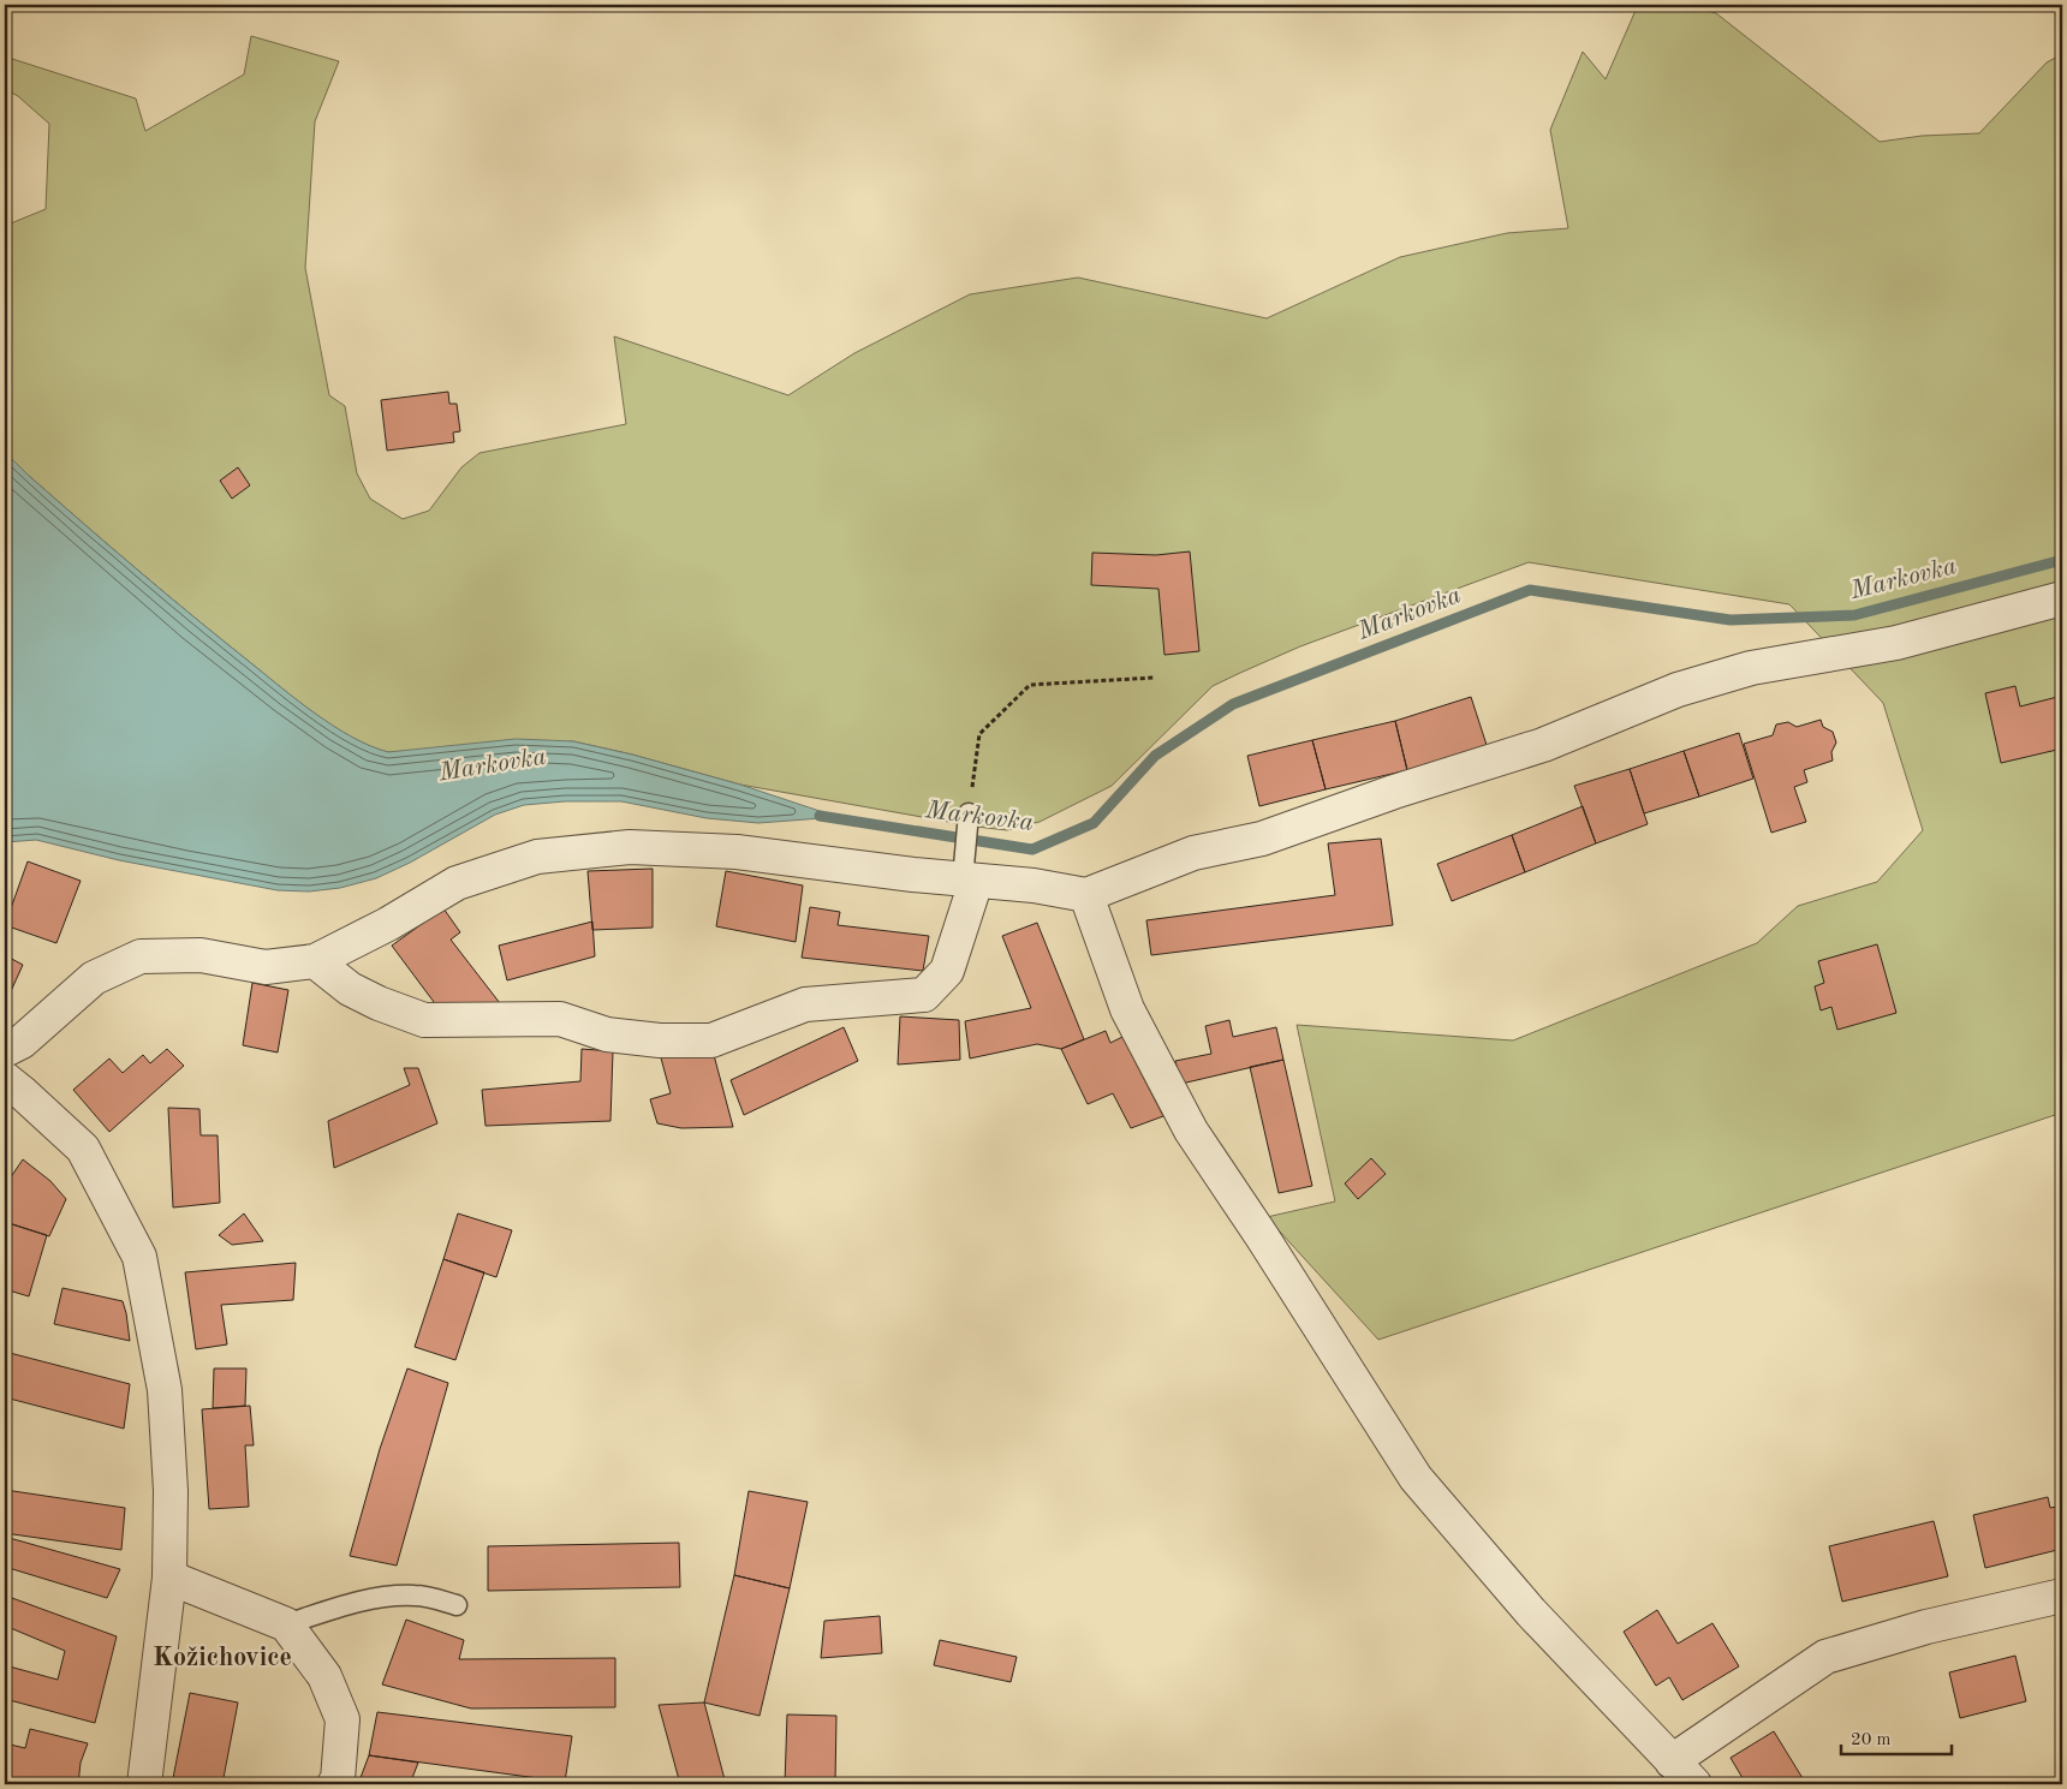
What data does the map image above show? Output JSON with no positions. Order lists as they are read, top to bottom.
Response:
{
  "districts": ["Kožichovice"],
  "water": ["Markovka"],
  "scale_bar": "20 m"
}
